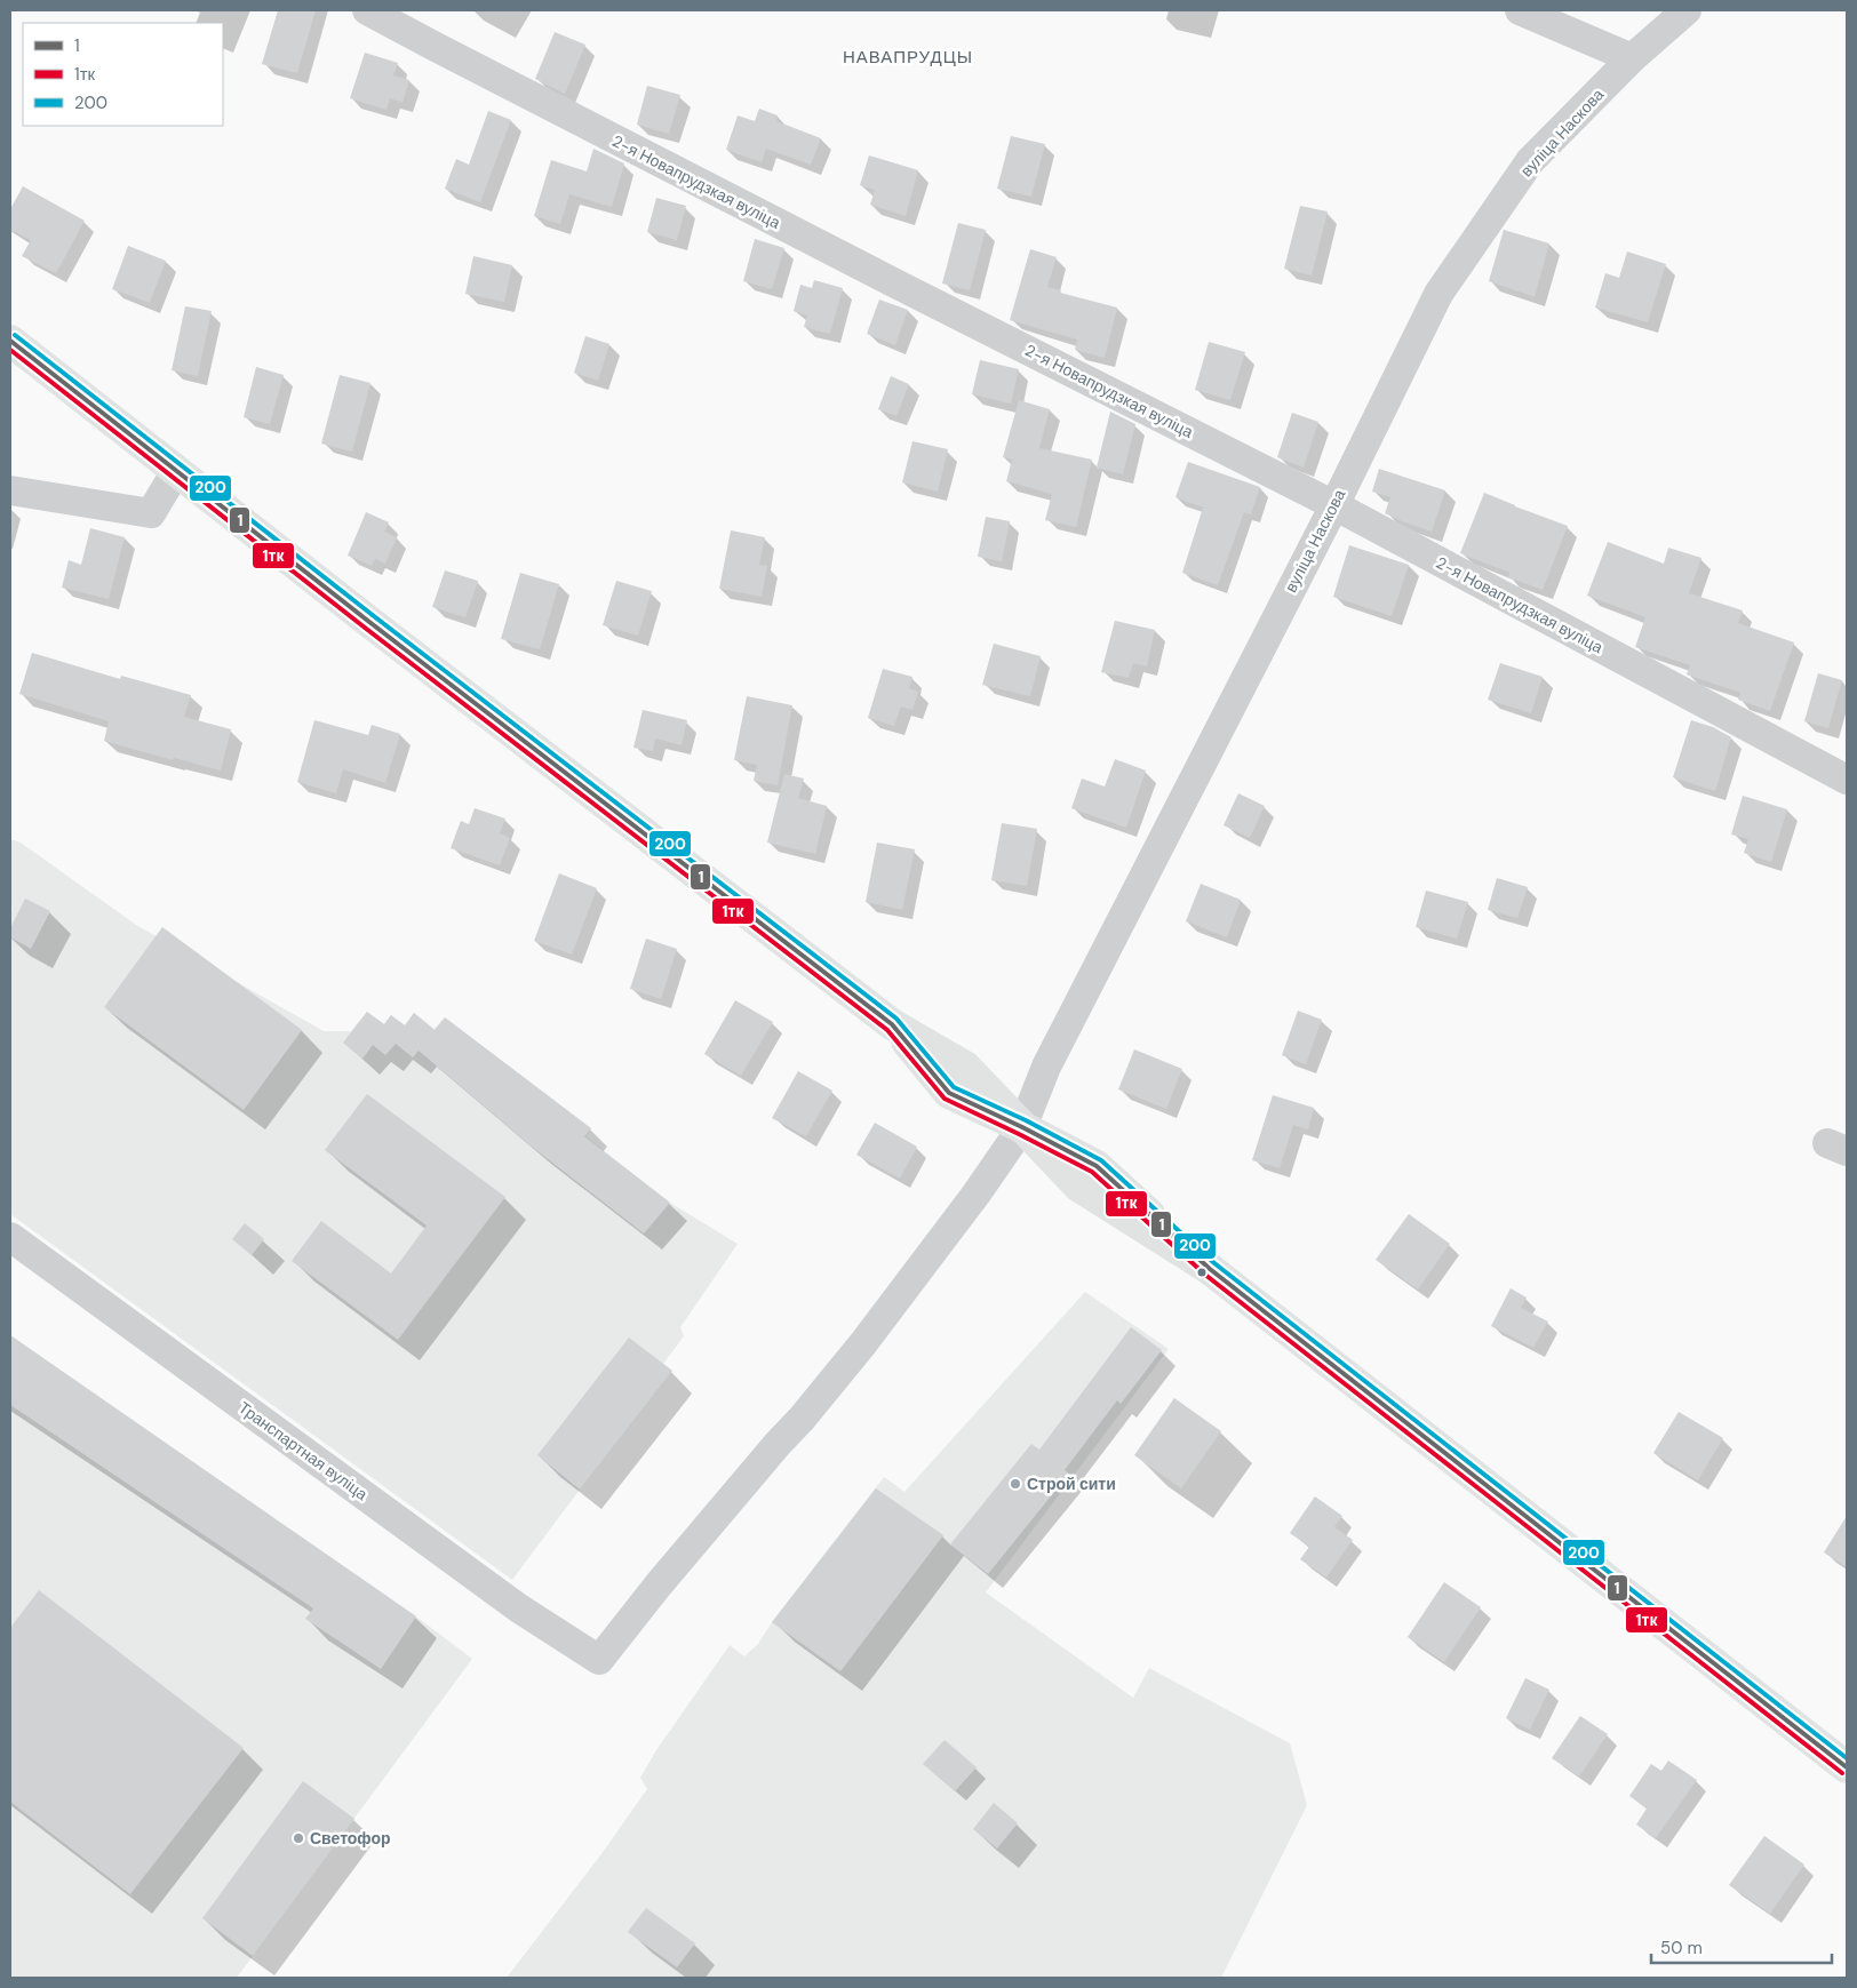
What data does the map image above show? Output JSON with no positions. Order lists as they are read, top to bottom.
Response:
{
  "streets": {
    "street": ["вуліца Наскова", "2-я Новапрудзкая вуліца", "Транспартная вуліца"]
  },
  "crossings": [
    ["вуліца Наскова", "2-я Новапрудзкая вуліца"],
    ["вуліца Наскова", "Транспартная вуліца"]
  ],
  "districts": ["НАВАПРУДЦЫ"],
  "places": ["Строй сити", "Светофор"],
  "lines": ["transit line 200", "transit line 1", "transit line 1тк"],
  "legend": ["1", "1тк", "200"],
  "scale_bar": "50 m"
}
